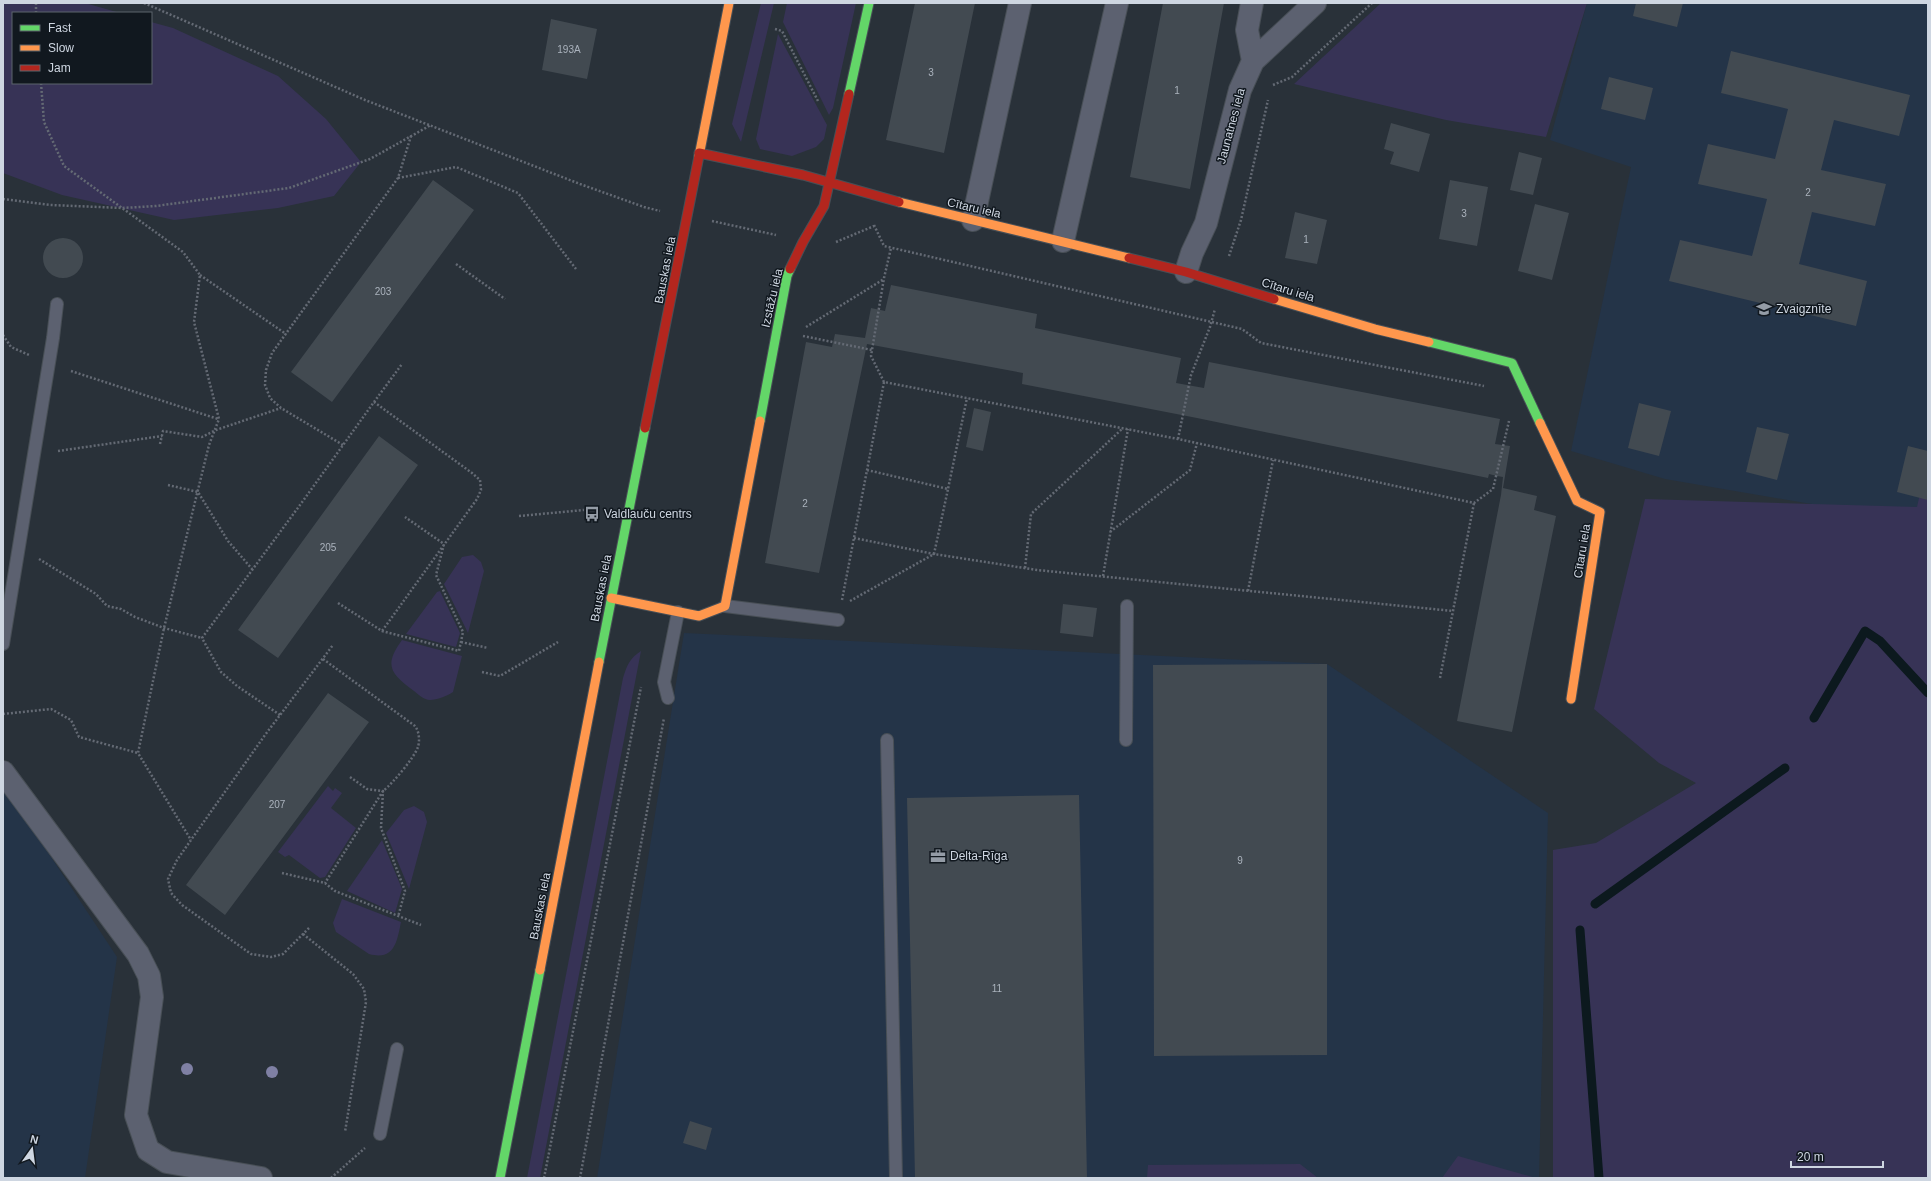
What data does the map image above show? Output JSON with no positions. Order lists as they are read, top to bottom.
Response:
{
  "streets": {
    "street": [
      "Jaunatnes iela",
      "Cītaru iela",
      "Bauskas iela",
      "Izstāžu iela"
    ]
  },
  "crossings": [
    ["Jaunatnes iela", "Cītaru iela"],
    ["Cītaru iela", "Bauskas iela"],
    ["Cītaru iela", "Izstāžu iela"]
  ],
  "places": {
    "school or university": ["Zvaigznīte"],
    "bus stop": ["Valdlauču centrs"],
    "office": ["Delta-Rīga"]
  },
  "house_numbers": [
    "193A",
    "3",
    "1",
    "2",
    "3",
    "1",
    "203",
    "2",
    "205",
    "207",
    "9",
    "11"
  ],
  "legend": ["Fast", "Slow", "Jam"],
  "scale_bar": "20 m",
  "north": "top"
}
